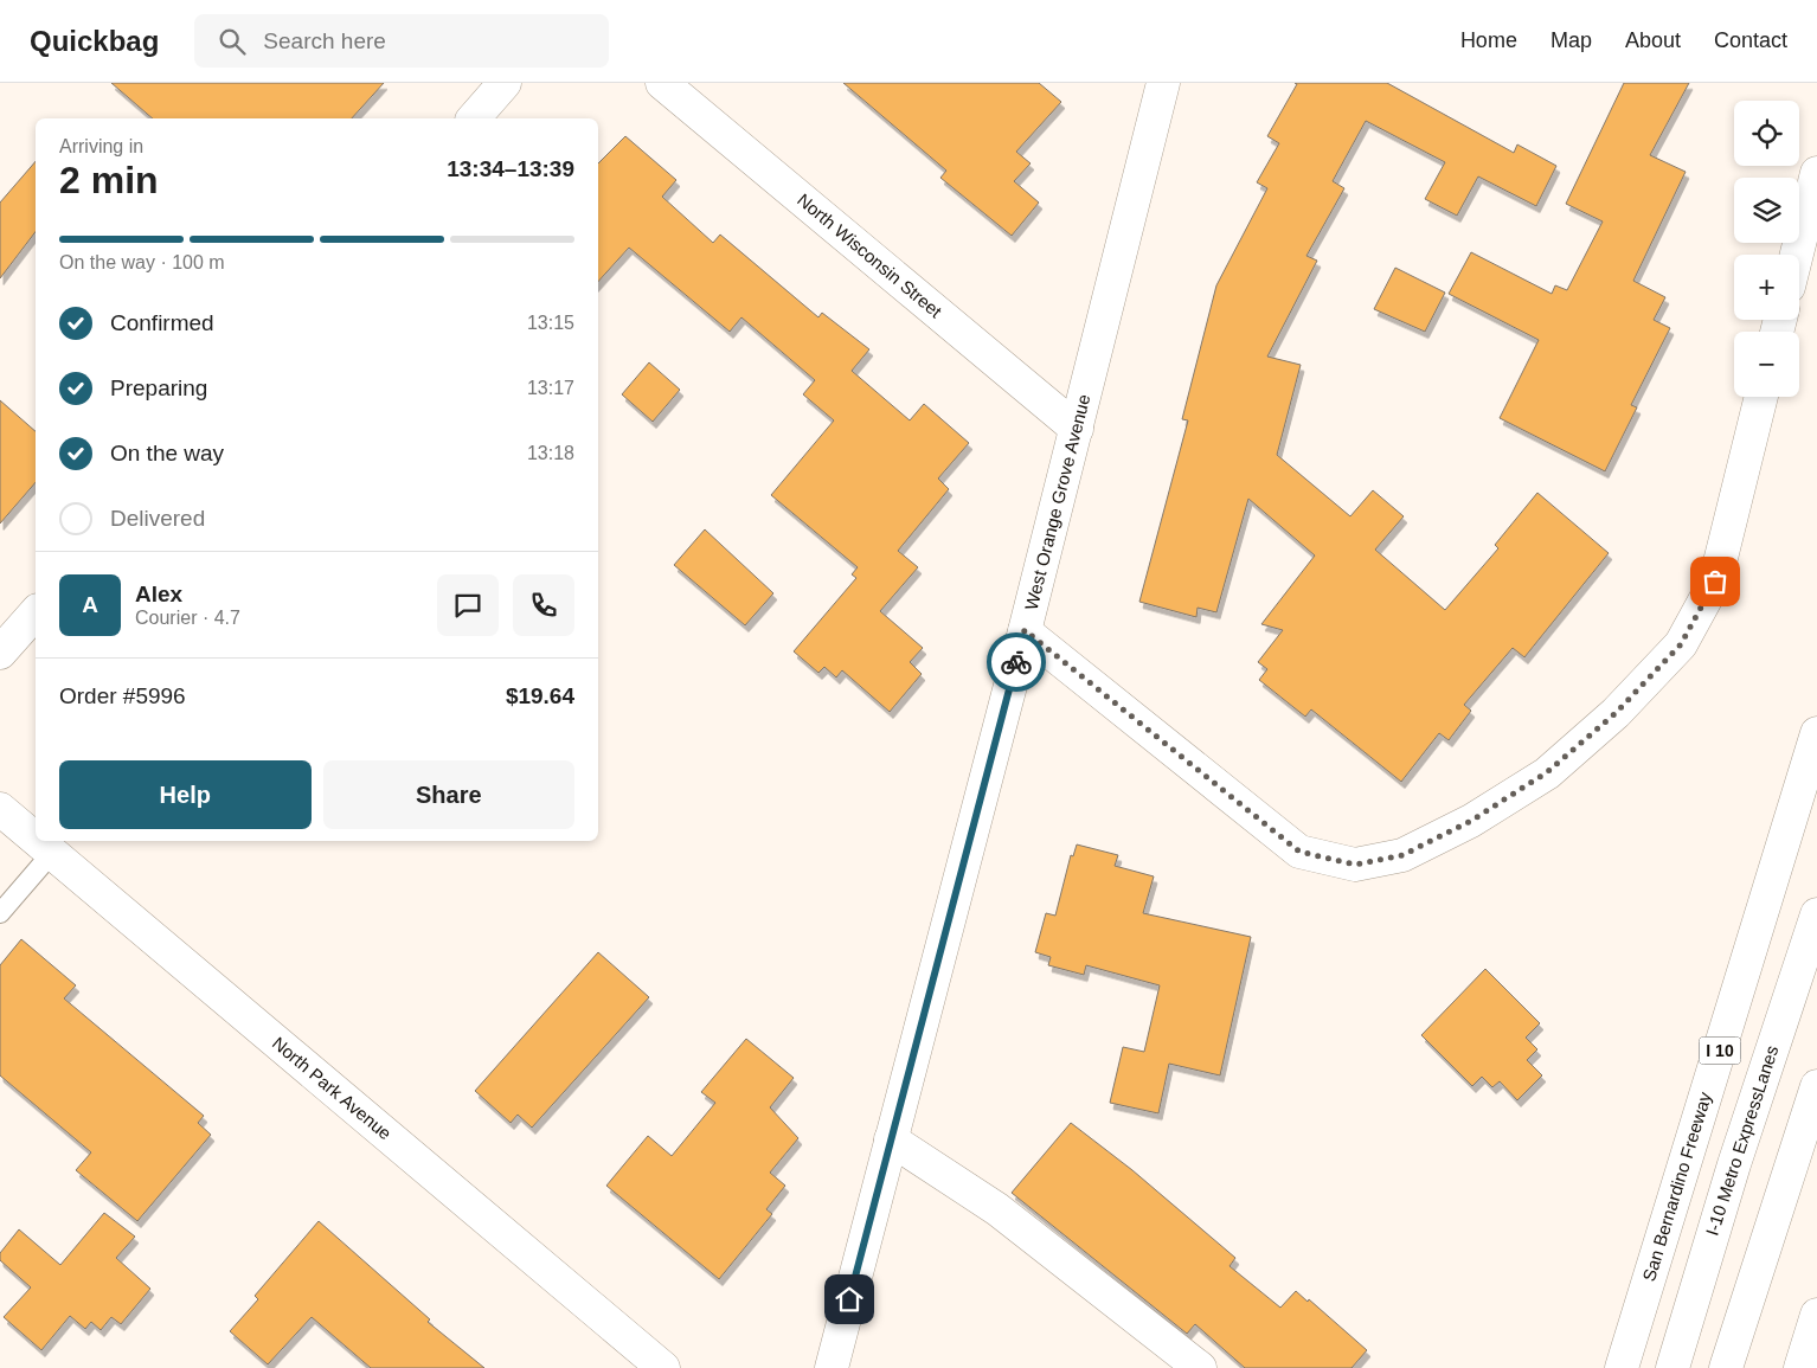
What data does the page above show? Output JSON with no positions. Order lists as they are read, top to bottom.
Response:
{
  "streets": {
    "main road": [
      "North Wisconsin Street",
      "West Orange Grove Avenue",
      "I 10",
      "North Park Avenue",
      "I-10 Metro ExpressLanes",
      "San Bernardino Freeway"
    ]
  },
  "crossings": [
    ["North Wisconsin Street", "West Orange Grove Avenue"]
  ],
  "page": {
    "header": "Quickbag",
    "search": "Search here",
    "nav": [
      "Home",
      "Map",
      "About",
      "Contact"
    ],
    "map_buttons": ["+", "−"],
    "heading": ["2 min", "Arriving in", "13:34–13:39"],
    "panel": [
      "Alex",
      "Courier · 4.7",
      "Order #5996",
      "$19.64"
    ],
    "bar": "On the way · 100 m",
    "list": [
      ["Confirmed", "13:15"],
      ["Preparing", "13:17"],
      ["On the way", "13:18"],
      "Delivered"
    ],
    "round": "A",
    "buttons": ["Help", "Share"]
  }
}
